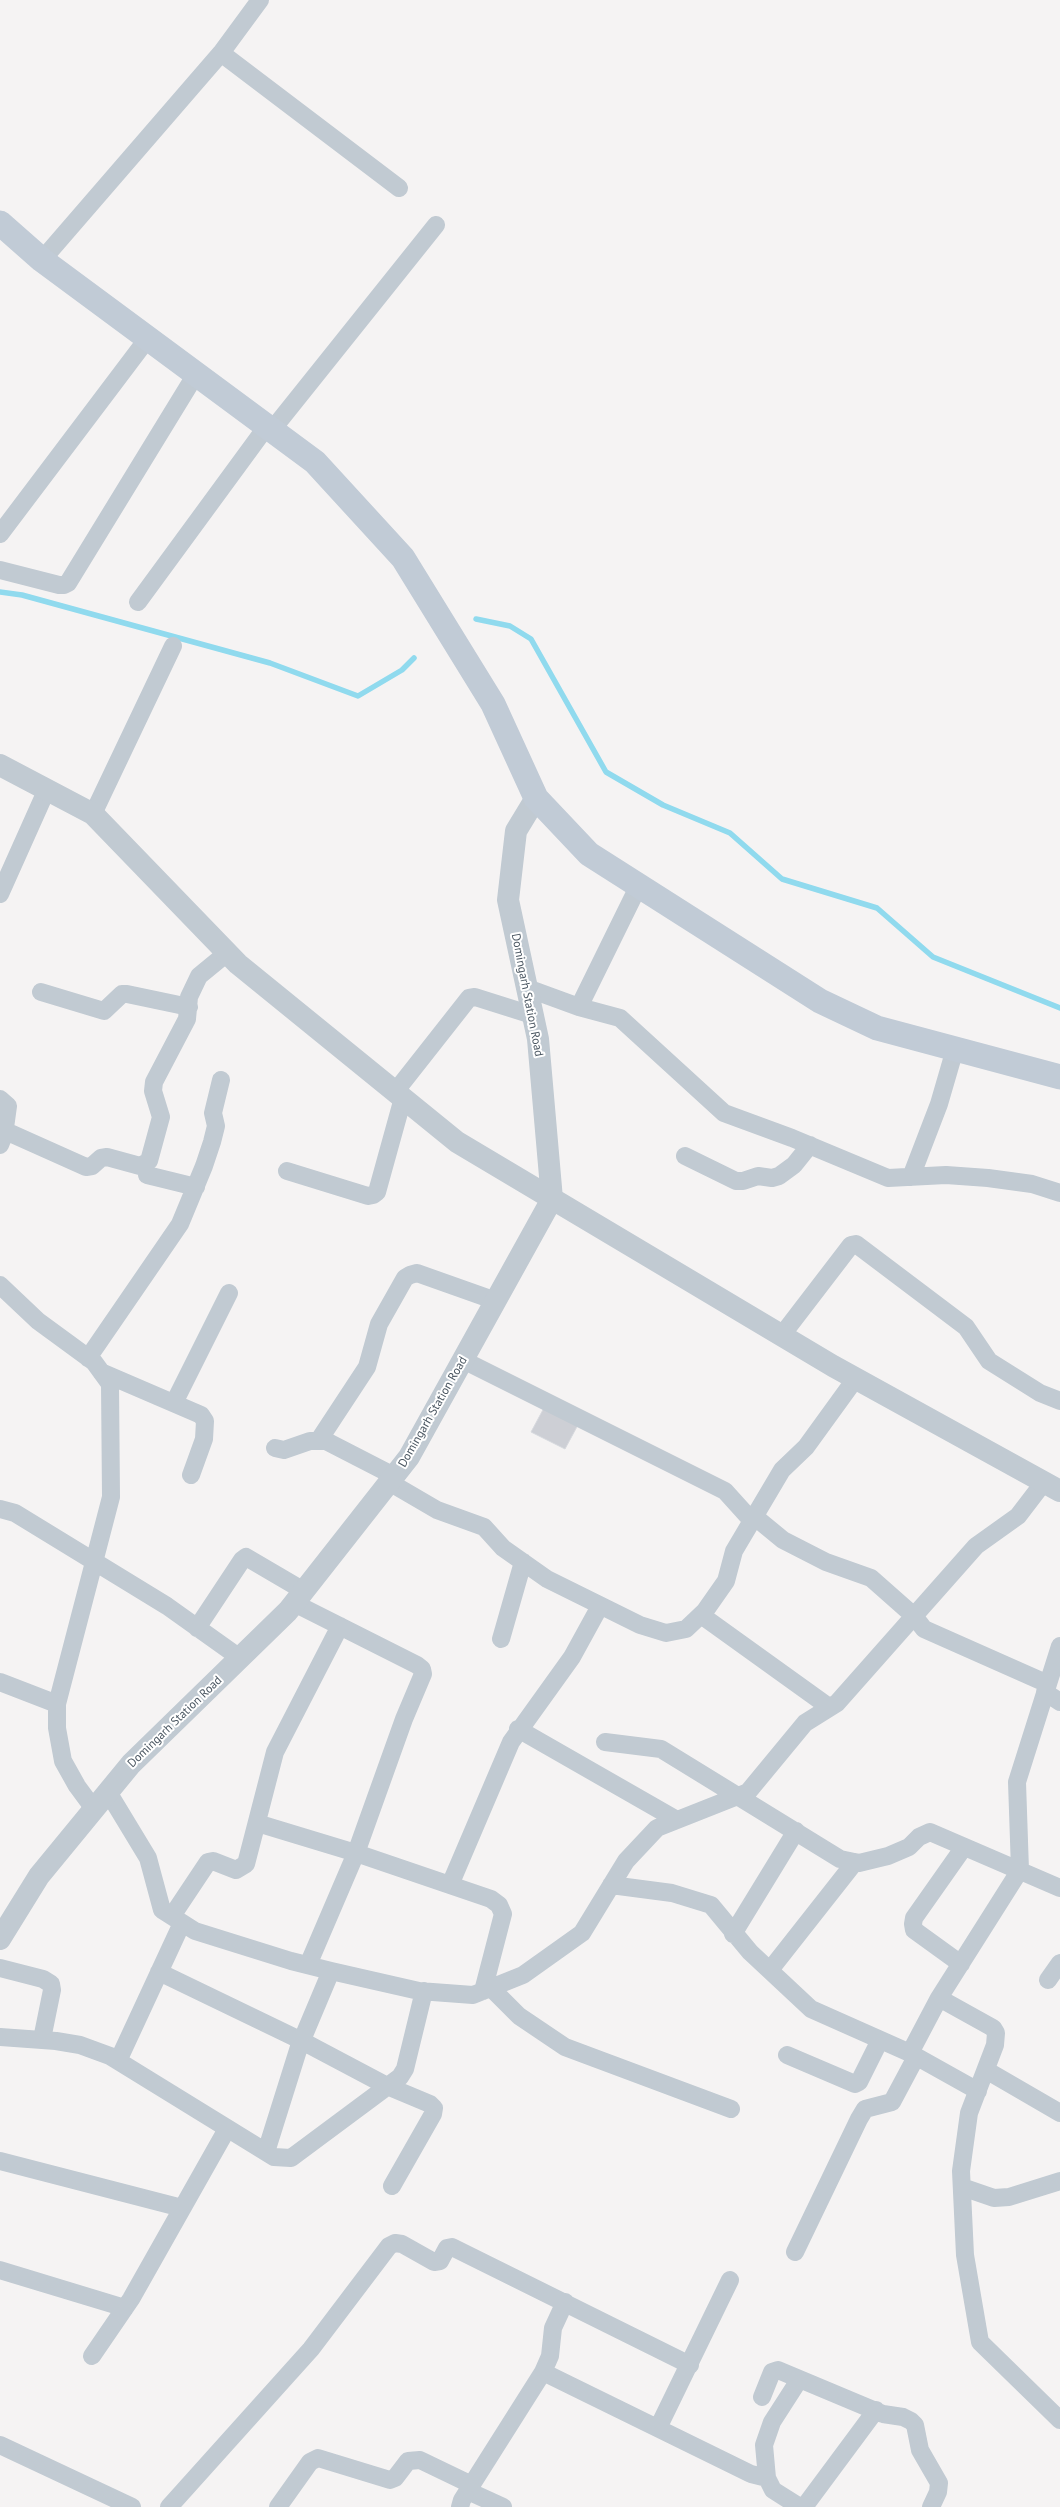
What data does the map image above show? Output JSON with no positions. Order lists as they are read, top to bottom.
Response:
{
  "streets": {
    "street": ["Domingarh Station Road"]
  }
}
